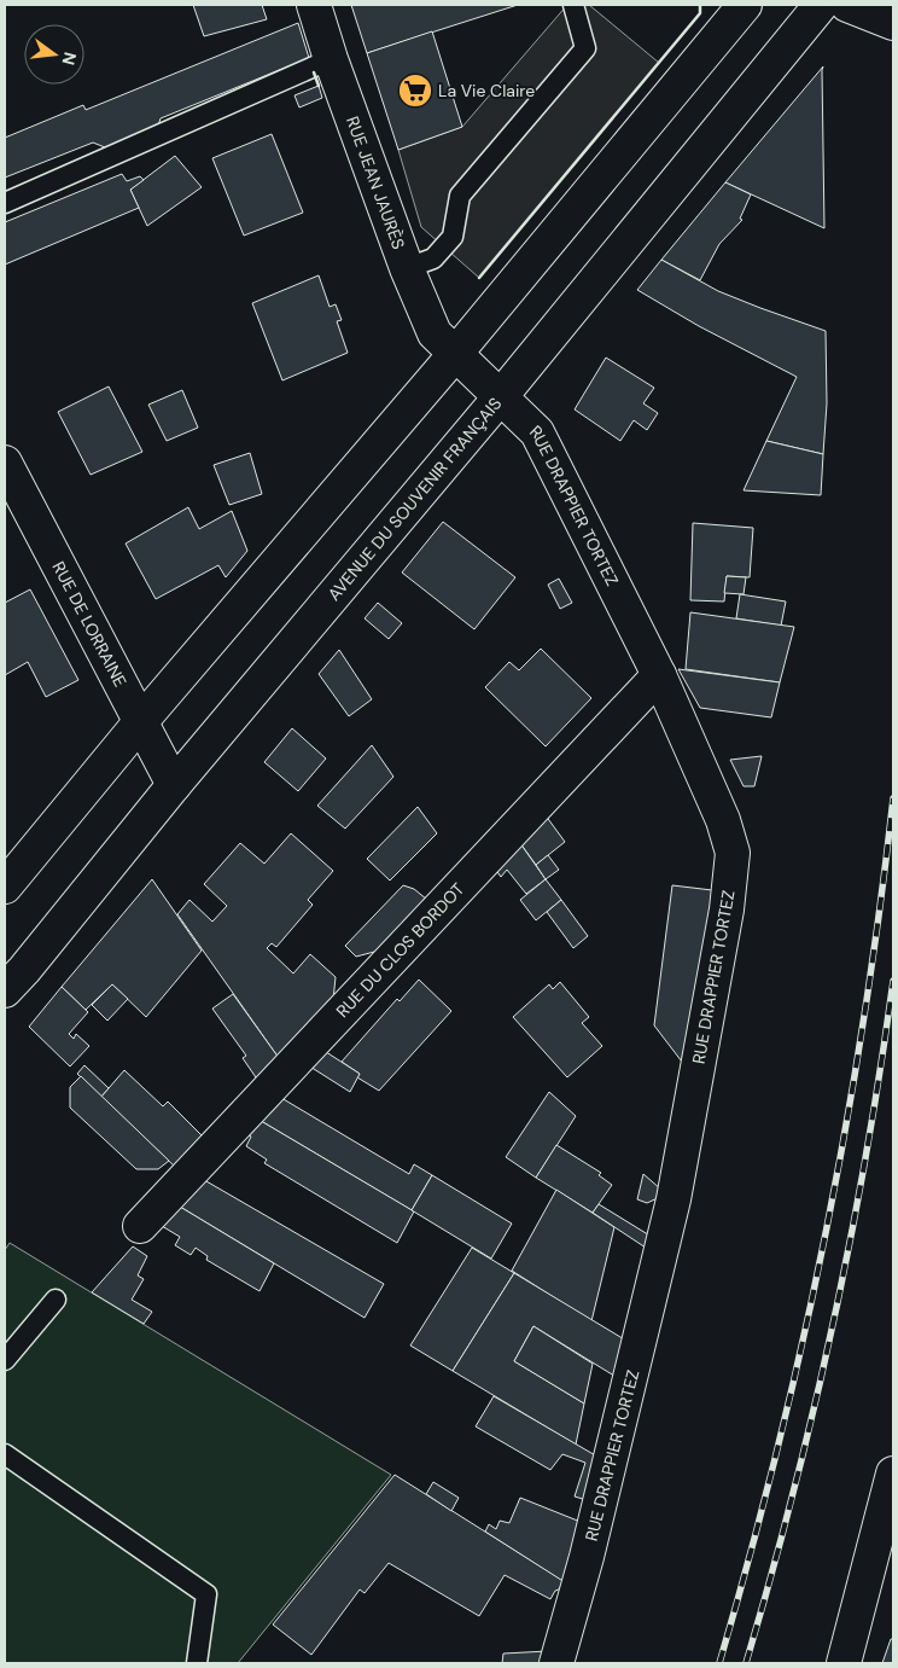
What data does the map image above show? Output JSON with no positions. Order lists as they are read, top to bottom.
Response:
{
  "streets": {
    "street": [
      "RUE JEAN JAURÈS",
      "AVENUE DU SOUVENIR FRANÇAIS",
      "RUE DRAPPIER TORTEZ",
      "RUE DE LORRAINE",
      "RUE DU CLOS BORDOT"
    ]
  },
  "crossings": [
    ["RUE JEAN JAURÈS", "RUE DRAPPIER TORTEZ"],
    ["AVENUE DU SOUVENIR FRANÇAIS", "RUE DRAPPIER TORTEZ"],
    ["AVENUE DU SOUVENIR FRANÇAIS", "RUE DE LORRAINE"],
    ["RUE DRAPPIER TORTEZ", "RUE DU CLOS BORDOT"]
  ],
  "places": {
    "supermarket": ["La Vie Claire"]
  },
  "north": "right"
}
